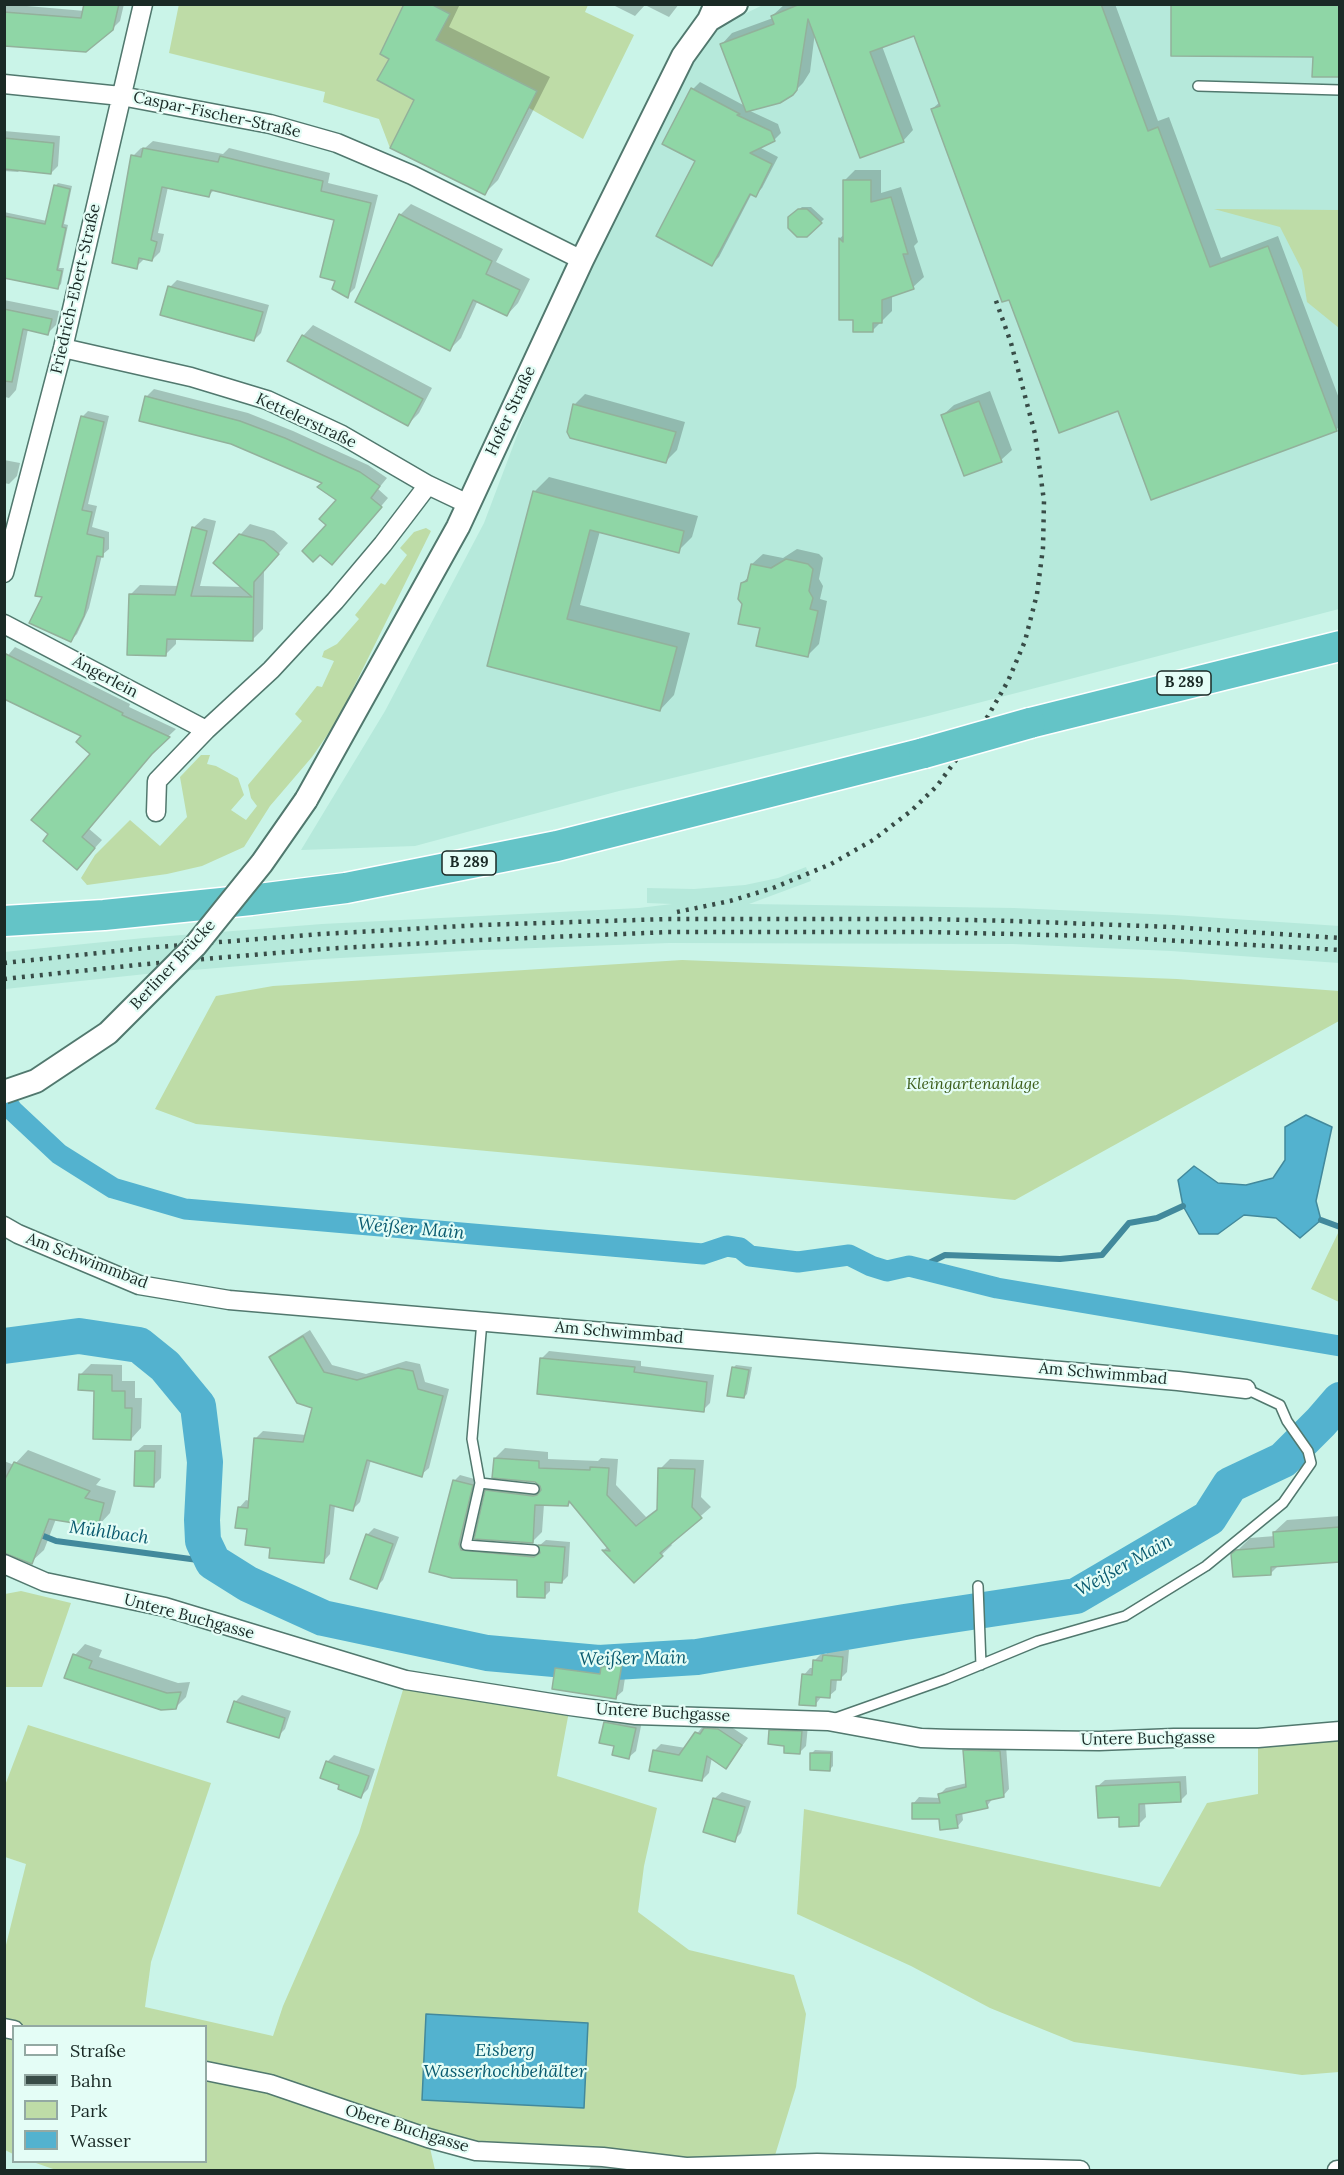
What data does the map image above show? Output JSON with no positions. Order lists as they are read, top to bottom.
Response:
{
  "streets": {
    "highway": ["B 289"],
    "street": [
      "Caspar-Fischer-Straße",
      "Friedrich-Ebert-Straße",
      "Hofer Straße",
      "Kettelerstraße",
      "Ängerlein",
      "Berliner Brücke",
      "Am Schwimmbad",
      "Untere Buchgasse",
      "Obere Buchgasse"
    ]
  },
  "crossings": [
    ["Caspar-Fischer-Straße", "Friedrich-Ebert-Straße"],
    ["Caspar-Fischer-Straße", "Hofer Straße"],
    ["Friedrich-Ebert-Straße", "Kettelerstraße"],
    ["Hofer Straße", "Kettelerstraße"],
    ["Hofer Straße", "Berliner Brücke"]
  ],
  "water": ["Weißer Main", "Mühlbach", "Eisberg Wasserhochbehälter"],
  "parks": ["Kleingartenanlage"],
  "legend": [
    "Straße",
    "Bahn",
    "Park",
    "Wasser"
  ]
}
